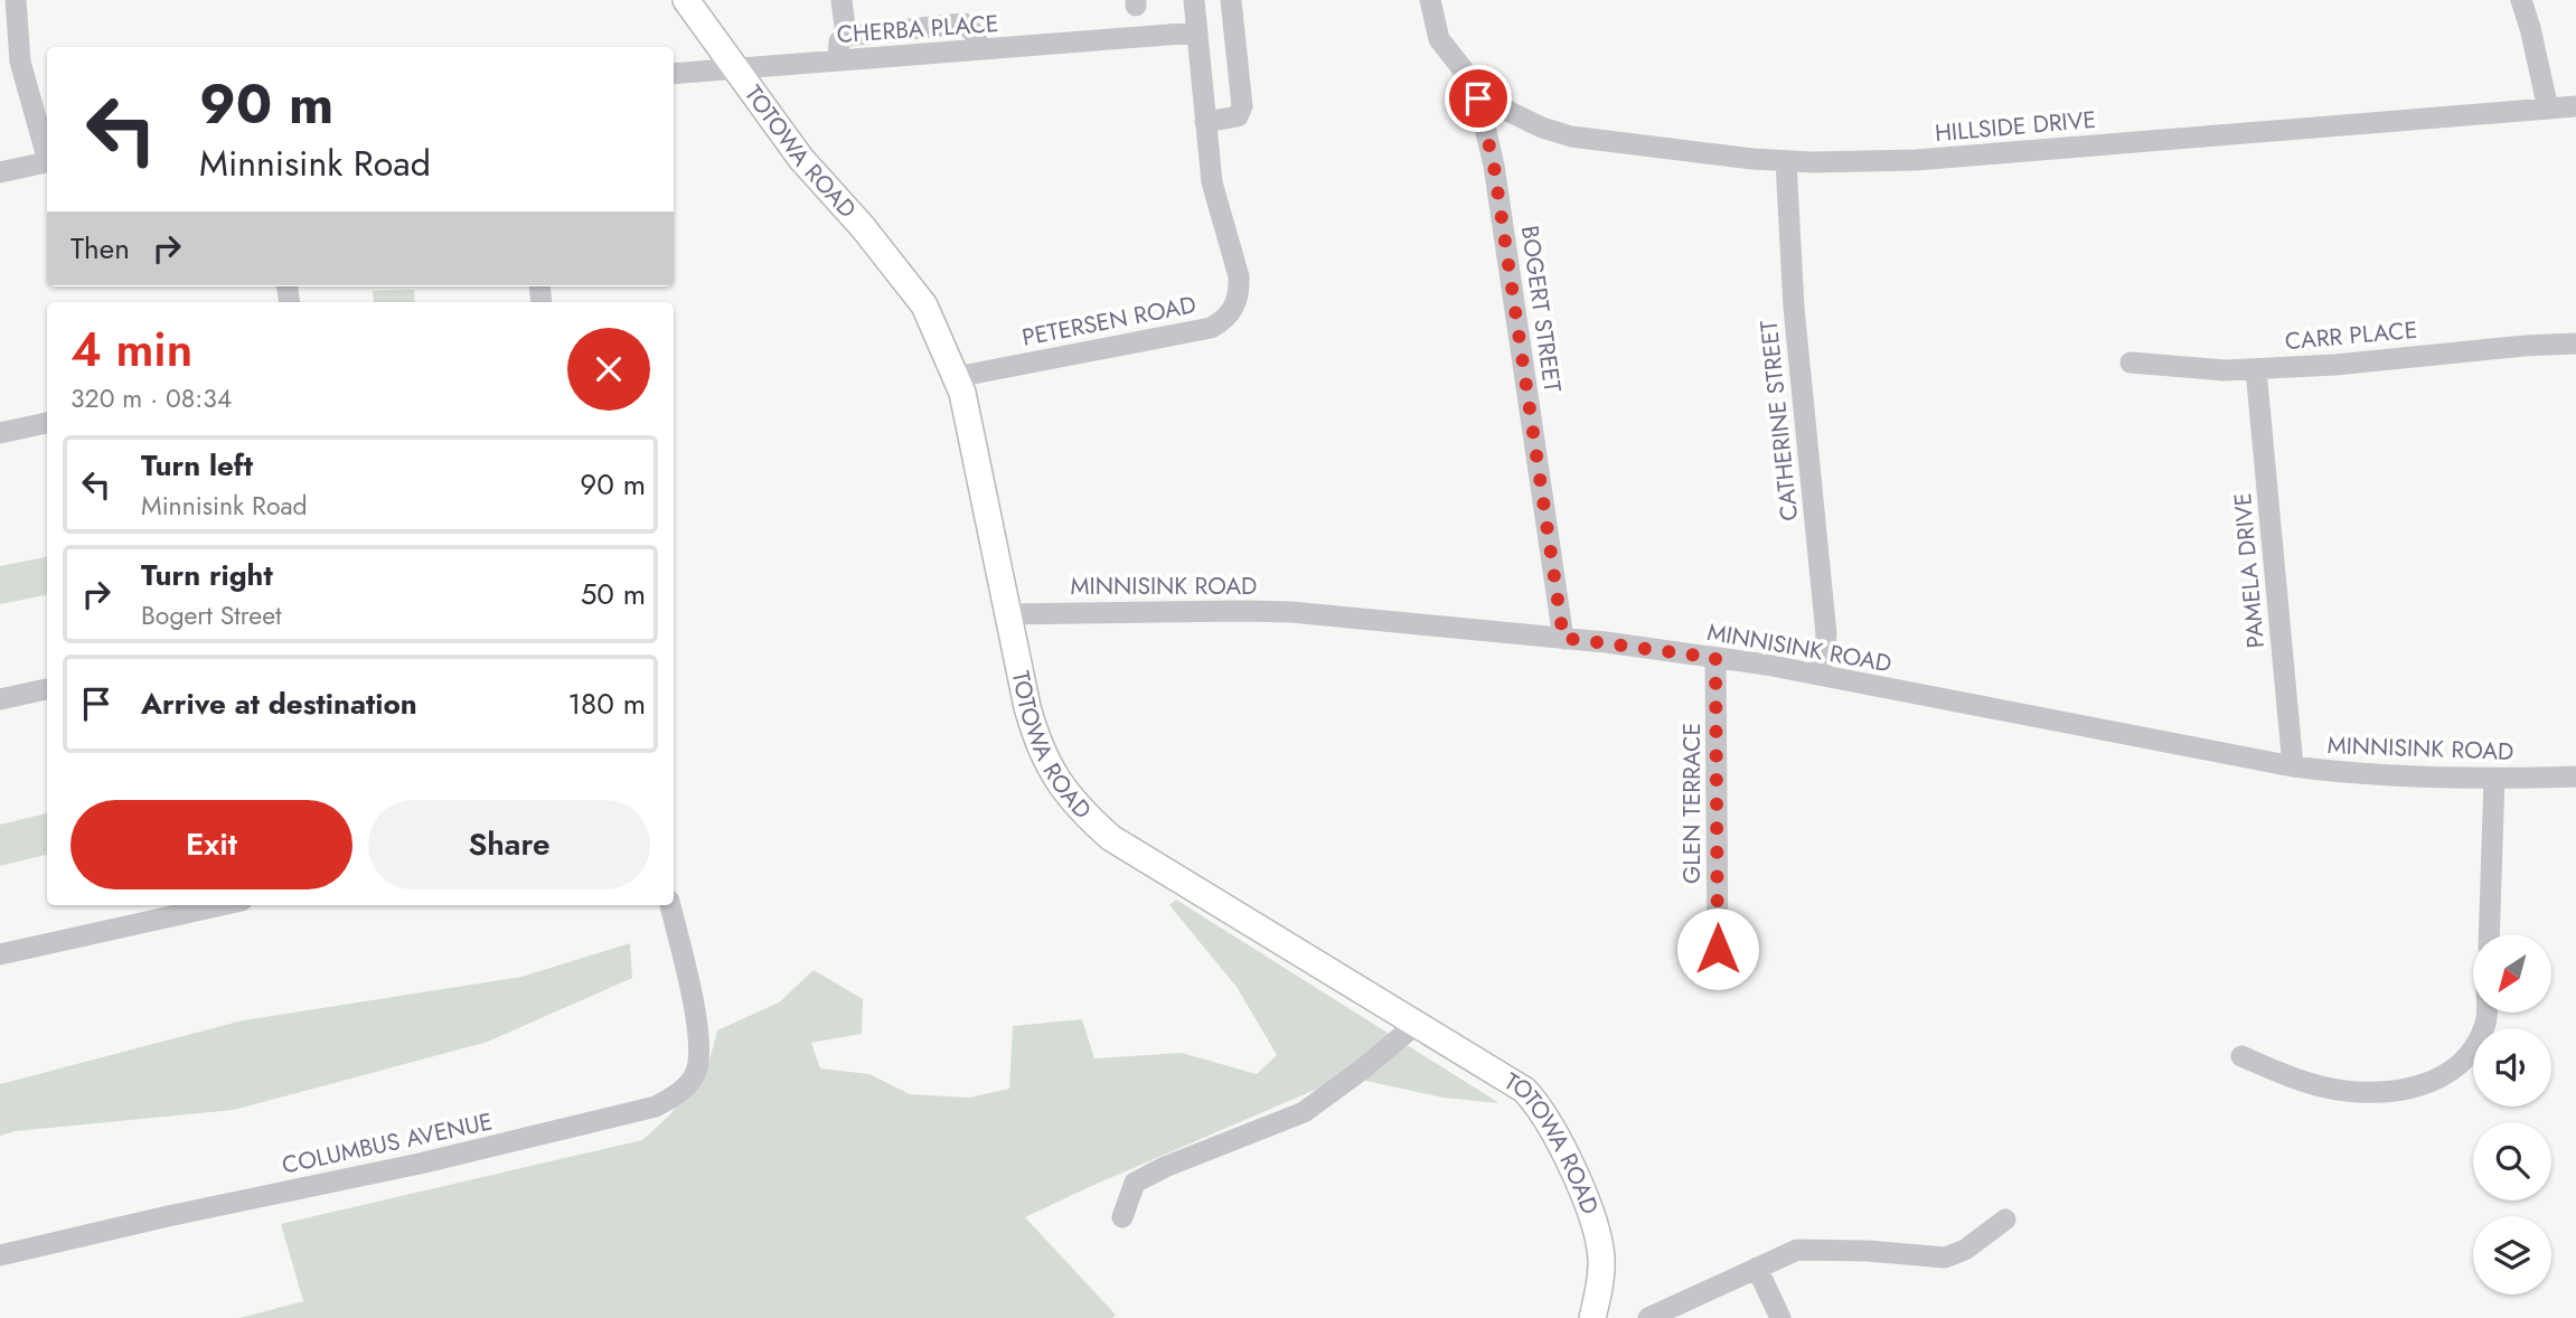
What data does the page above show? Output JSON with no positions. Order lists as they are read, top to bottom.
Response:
{
  "streets": {
    "main road": ["TOTOWA ROAD"],
    "street": [
      "CHERBA PLACE",
      "HILLSIDE DRIVE",
      "BOGERT STREET",
      "PETERSEN ROAD",
      "CARR PLACE",
      "CATHERINE STREET",
      "PAMELA DRIVE",
      "MINNISINK ROAD",
      "GLEN TERRACE",
      "COLUMBUS AVENUE"
    ]
  },
  "crossings": [
    ["CHERBA PLACE", "TOTOWA ROAD"],
    ["CHERBA PLACE", "PETERSEN ROAD"],
    ["HILLSIDE DRIVE", "BOGERT STREET"],
    ["HILLSIDE DRIVE", "CATHERINE STREET"],
    ["TOTOWA ROAD", "PETERSEN ROAD"],
    ["TOTOWA ROAD", "MINNISINK ROAD"],
    ["BOGERT STREET", "MINNISINK ROAD"],
    ["CARR PLACE", "PAMELA DRIVE"],
    ["CATHERINE STREET", "MINNISINK ROAD"],
    ["PAMELA DRIVE", "MINNISINK ROAD"],
    ["MINNISINK ROAD", "GLEN TERRACE"]
  ],
  "north": "bottom left",
  "page": {
    "turn": ["90 m", "Minnisink Road"],
    "then": "Then",
    "heading": ["4 min", "320 m · 08:34"],
    "list": [
      {
        "name": "Turn left",
        "note": "Minnisink Road",
        "value": "90 m"
      },
      {
        "name": "Turn right",
        "note": "Bogert Street",
        "value": "50 m"
      },
      {
        "name": "Arrive at destination",
        "value": "180 m"
      }
    ],
    "buttons": ["Exit", "Share"]
  }
}
